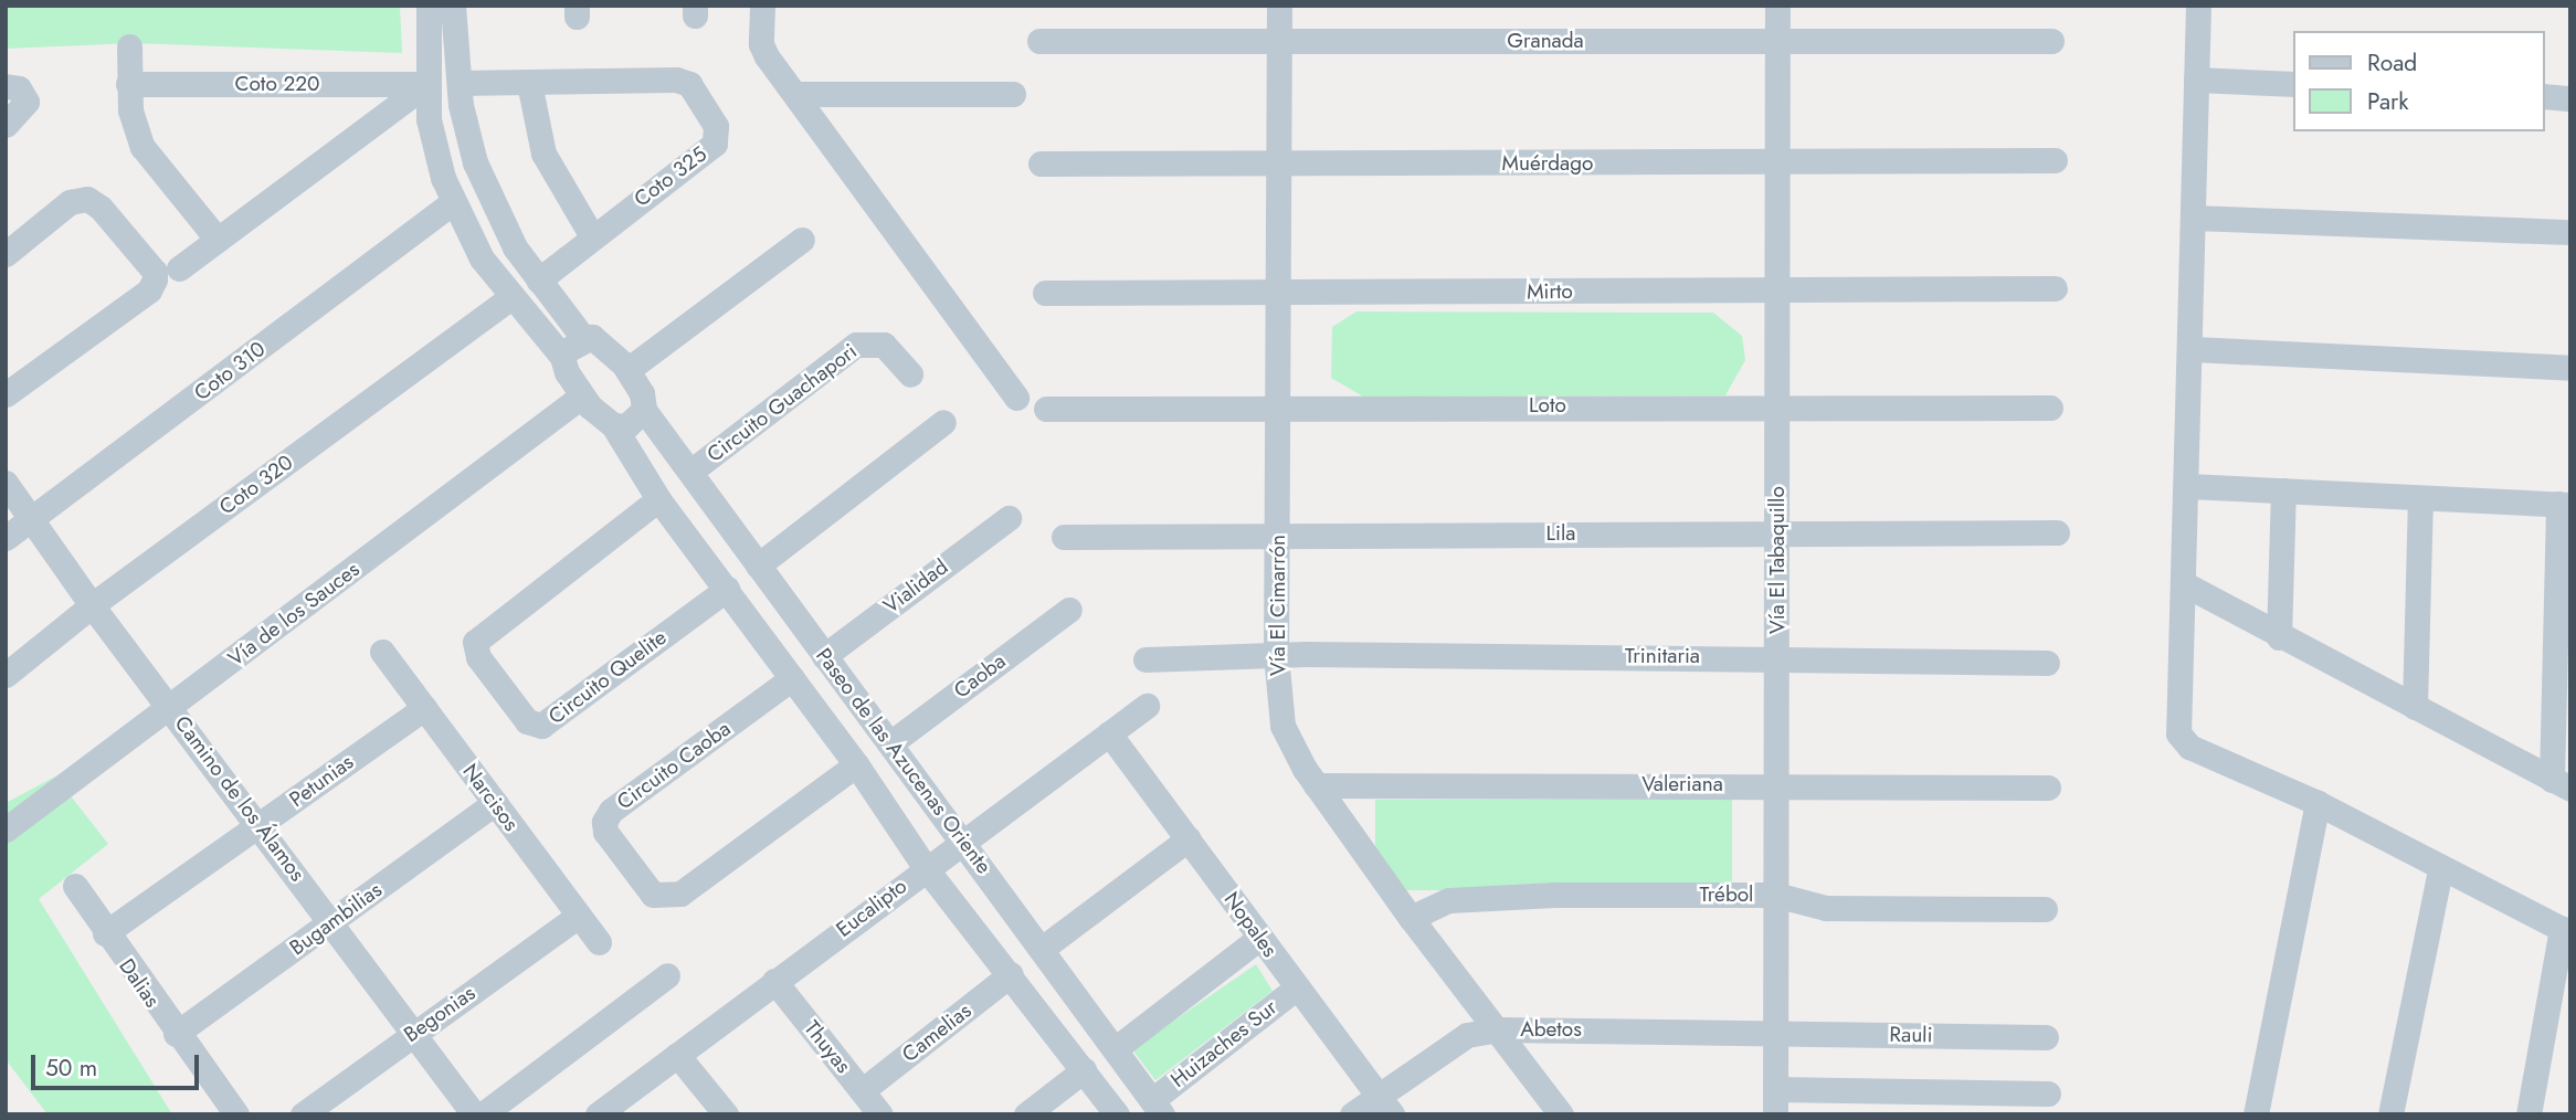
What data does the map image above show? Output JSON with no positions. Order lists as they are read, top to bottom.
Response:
{
  "streets": {
    "street": [
      "Granada",
      "Coto 220",
      "Muérdago",
      "Coto 325",
      "Mirto",
      "Coto 310",
      "Circuito Guachapori",
      "Loto",
      "Coto 320",
      "Lila",
      "Vía El Tabaquillo",
      "Vialidad",
      "Vía El Cimarrón",
      "Vía de los Sauces",
      "Trinitaria",
      "Caoba",
      "Circuito Quelite",
      "Paseo de las Azucenas Oriente",
      "Circuito Caoba",
      "Petunias",
      "Valeriana",
      "Narcisos",
      "Camino de los Álamos",
      "Trébol",
      "Eucalipto",
      "Bugambilias",
      "Nopales",
      "Dalias",
      "Begonias",
      "Abetos",
      "Camelias",
      "Rauli",
      "Huizaches Sur",
      "Thuyas"
    ]
  },
  "crossings": [
    ["Granada", "Vía El Tabaquillo"],
    ["Granada", "Vía El Cimarrón"],
    ["Muérdago", "Vía El Tabaquillo"],
    ["Muérdago", "Vía El Cimarrón"],
    ["Mirto", "Vía El Tabaquillo"],
    ["Mirto", "Vía El Cimarrón"],
    ["Coto 310", "Camino de los Álamos"],
    ["Circuito Guachapori", "Paseo de las Azucenas Oriente"],
    ["Loto", "Vía El Tabaquillo"],
    ["Loto", "Vía El Cimarrón"],
    ["Coto 320", "Camino de los Álamos"],
    ["Lila", "Vía El Tabaquillo"],
    ["Lila", "Vía El Cimarrón"],
    ["Vía El Tabaquillo", "Trinitaria"],
    ["Vía El Tabaquillo", "Valeriana"],
    ["Vía El Tabaquillo", "Trébol"],
    ["Vía El Tabaquillo", "Abetos"],
    ["Vía El Tabaquillo", "Rauli"],
    ["Vialidad", "Paseo de las Azucenas Oriente"],
    ["Vía El Cimarrón", "Trinitaria"],
    ["Vía El Cimarrón", "Valeriana"],
    ["Vía El Cimarrón", "Trébol"],
    ["Vía El Cimarrón", "Abetos"],
    ["Vía de los Sauces", "Paseo de las Azucenas Oriente"],
    ["Vía de los Sauces", "Camino de los Álamos"],
    ["Caoba", "Paseo de las Azucenas Oriente"],
    ["Circuito Quelite", "Paseo de las Azucenas Oriente"],
    ["Paseo de las Azucenas Oriente", "Circuito Caoba"],
    ["Paseo de las Azucenas Oriente", "Eucalipto"],
    ["Paseo de las Azucenas Oriente", "Camelias"],
    ["Paseo de las Azucenas Oriente", "Huizaches Sur"],
    ["Petunias", "Narcisos"],
    ["Petunias", "Camino de los Álamos"],
    ["Petunias", "Dalias"],
    ["Narcisos", "Bugambilias"],
    ["Narcisos", "Begonias"],
    ["Camino de los Álamos", "Bugambilias"],
    ["Camino de los Álamos", "Begonias"],
    ["Eucalipto", "Nopales"],
    ["Eucalipto", "Thuyas"],
    ["Bugambilias", "Dalias"],
    ["Nopales", "Abetos"],
    ["Nopales", "Huizaches Sur"],
    ["Abetos", "Rauli"],
    ["Camelias", "Thuyas"]
  ],
  "legend": ["Road", "Park"],
  "scale_bar": "50 m"
}
